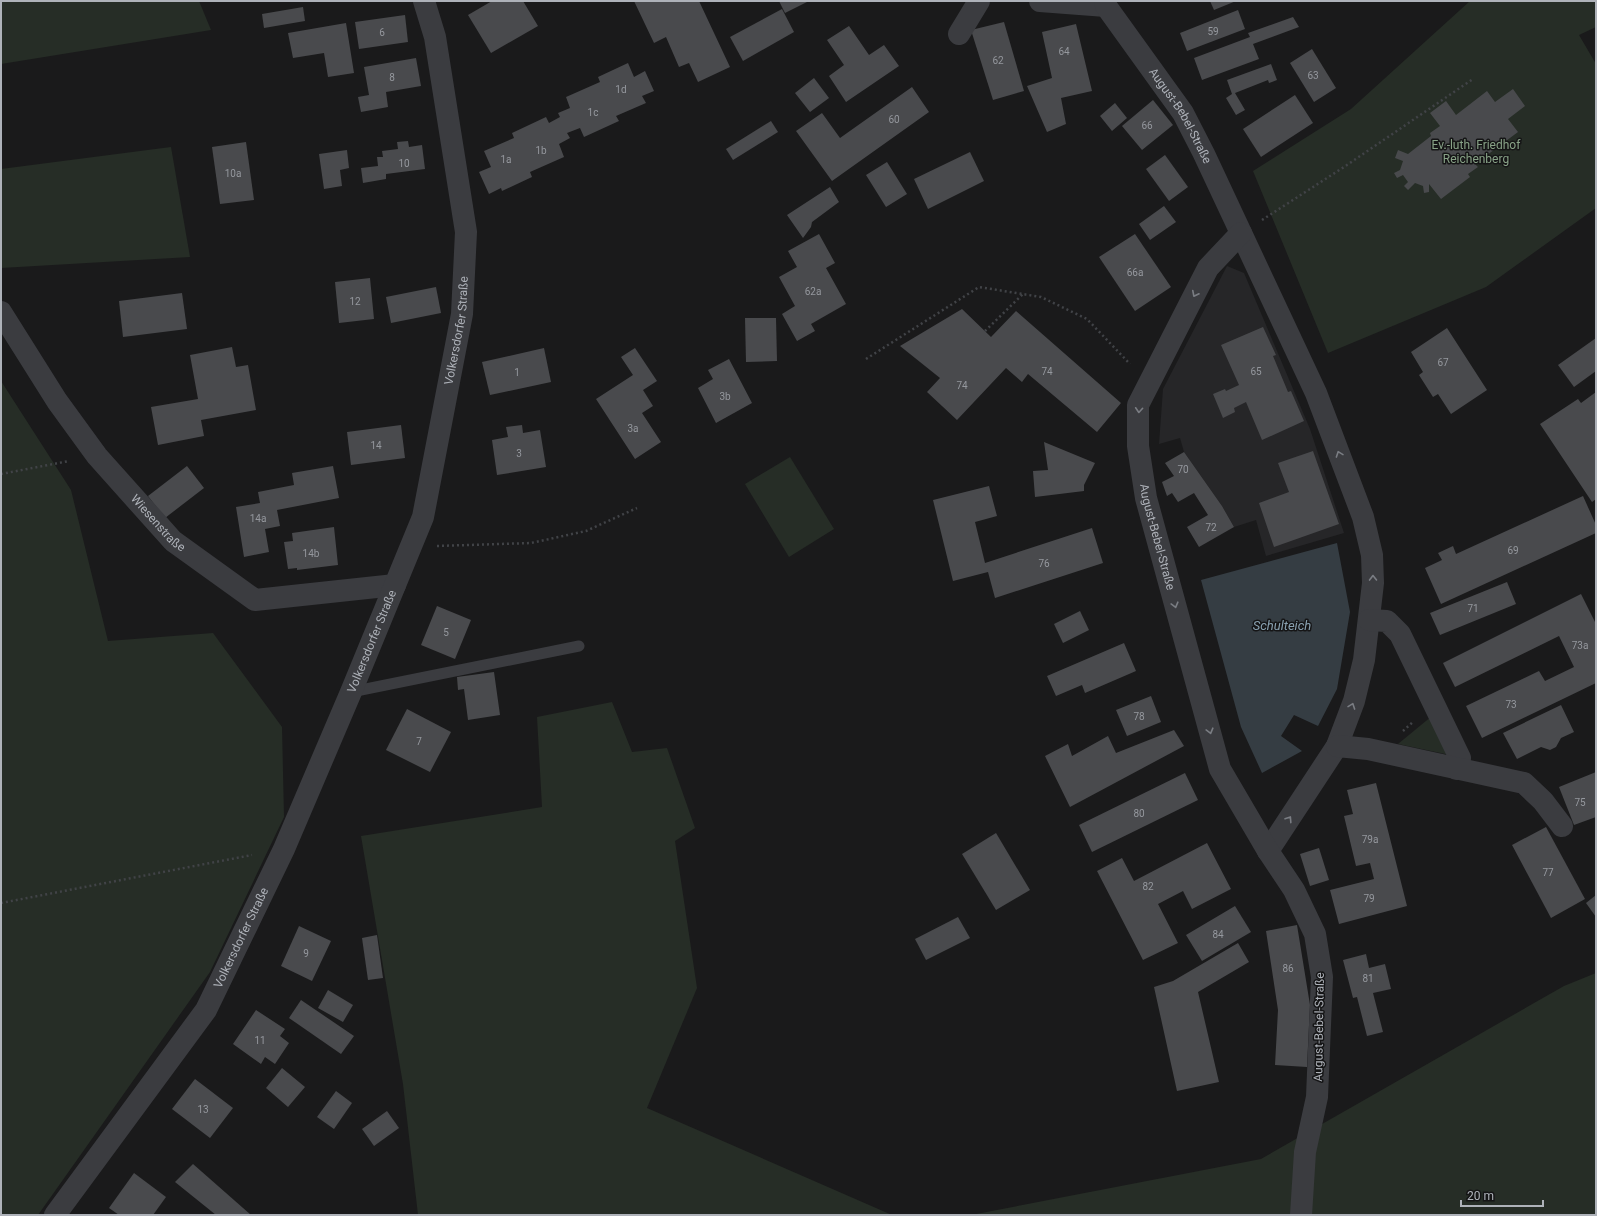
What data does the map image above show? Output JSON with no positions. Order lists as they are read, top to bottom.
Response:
{
  "streets": {
    "street": ["August-Bebel-Straße", "Volkersdorfer Straße", "Wiesenstraße"]
  },
  "crossings": [
    ["Volkersdorfer Straße", "Wiesenstraße"]
  ],
  "water": ["Schulteich"],
  "parks": ["Ev.-luth. Friedhof Reichenberg"],
  "house_numbers": [
    "59",
    "6",
    "64",
    "62",
    "63",
    "8",
    "1d",
    "1c",
    "60",
    "66",
    "1b",
    "1a",
    "10",
    "10a",
    "66a",
    "62a",
    "12",
    "67",
    "74",
    "65",
    "1",
    "74",
    "3b",
    "3a",
    "14",
    "3",
    "70",
    "14a",
    "72",
    "69",
    "14b",
    "76",
    "71",
    "5",
    "73a",
    "73",
    "78",
    "7",
    "75",
    "80",
    "79a",
    "77",
    "82",
    "79",
    "84",
    "9",
    "86",
    "81",
    "11",
    "13"
  ],
  "scale_bar": "20 m"
}
